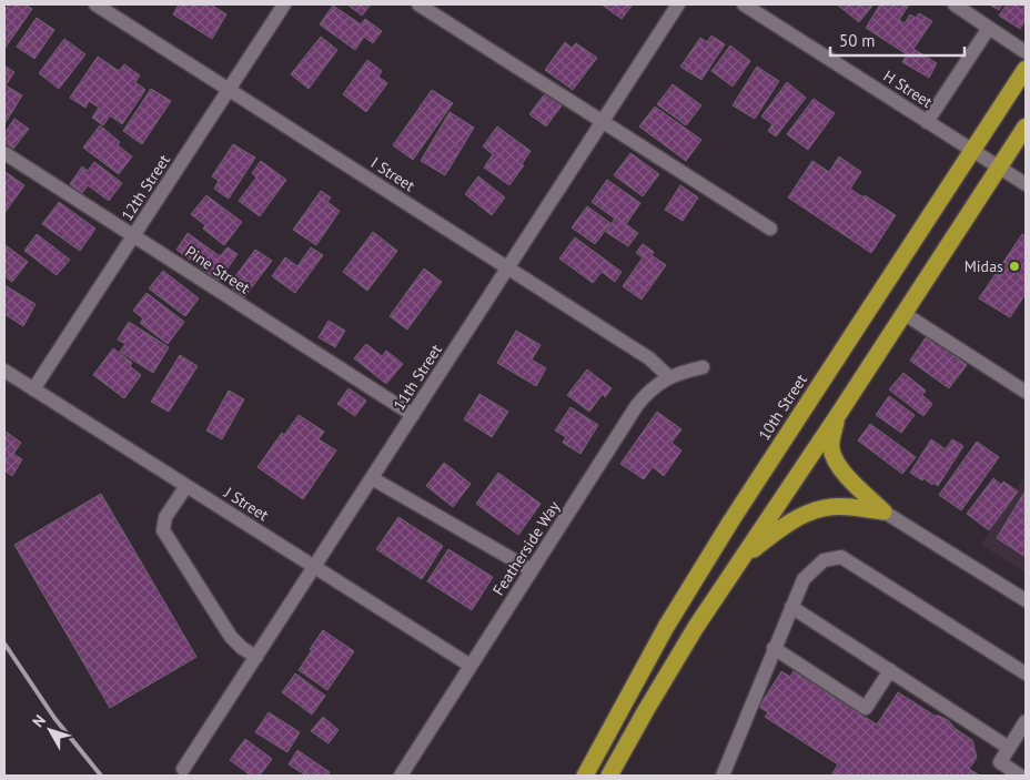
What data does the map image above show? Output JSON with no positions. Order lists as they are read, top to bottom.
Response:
{
  "streets": {
    "highway": ["10th Street"],
    "street": [
      "H Street",
      "I Street",
      "12th Street",
      "Pine Street",
      "11th Street",
      "J Street",
      "Featherside Way"
    ]
  },
  "crossings": [
    ["H Street", "10th Street"],
    ["I Street", "12th Street"],
    ["I Street", "11th Street"],
    ["I Street", "Featherside Way"],
    ["12th Street", "Pine Street"],
    ["12th Street", "J Street"],
    ["Pine Street", "11th Street"],
    ["11th Street", "J Street"],
    ["J Street", "Featherside Way"]
  ],
  "places": ["Midas"],
  "scale_bar": "50 m",
  "north": "top left"
}
